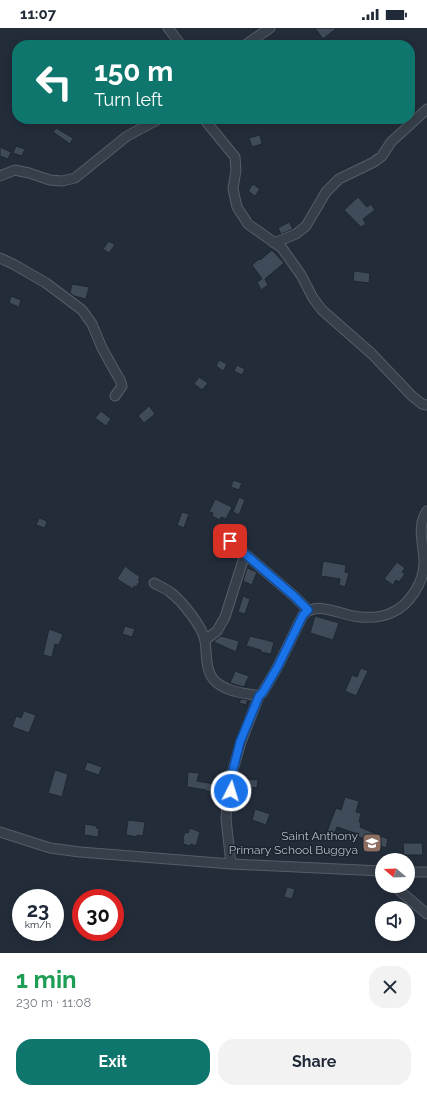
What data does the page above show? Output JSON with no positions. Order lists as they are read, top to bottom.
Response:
{
  "places": {
    "school or university": ["Saint Anthony Primary School Buggya"]
  },
  "north": "left",
  "page": {
    "status": "11:07",
    "turn": ["150 m", "Turn left"],
    "speed": "23 km/h",
    "limit": "30",
    "heading": ["1 min", "230 m · 11:08"],
    "buttons": ["Exit", "Share"]
  }
}
